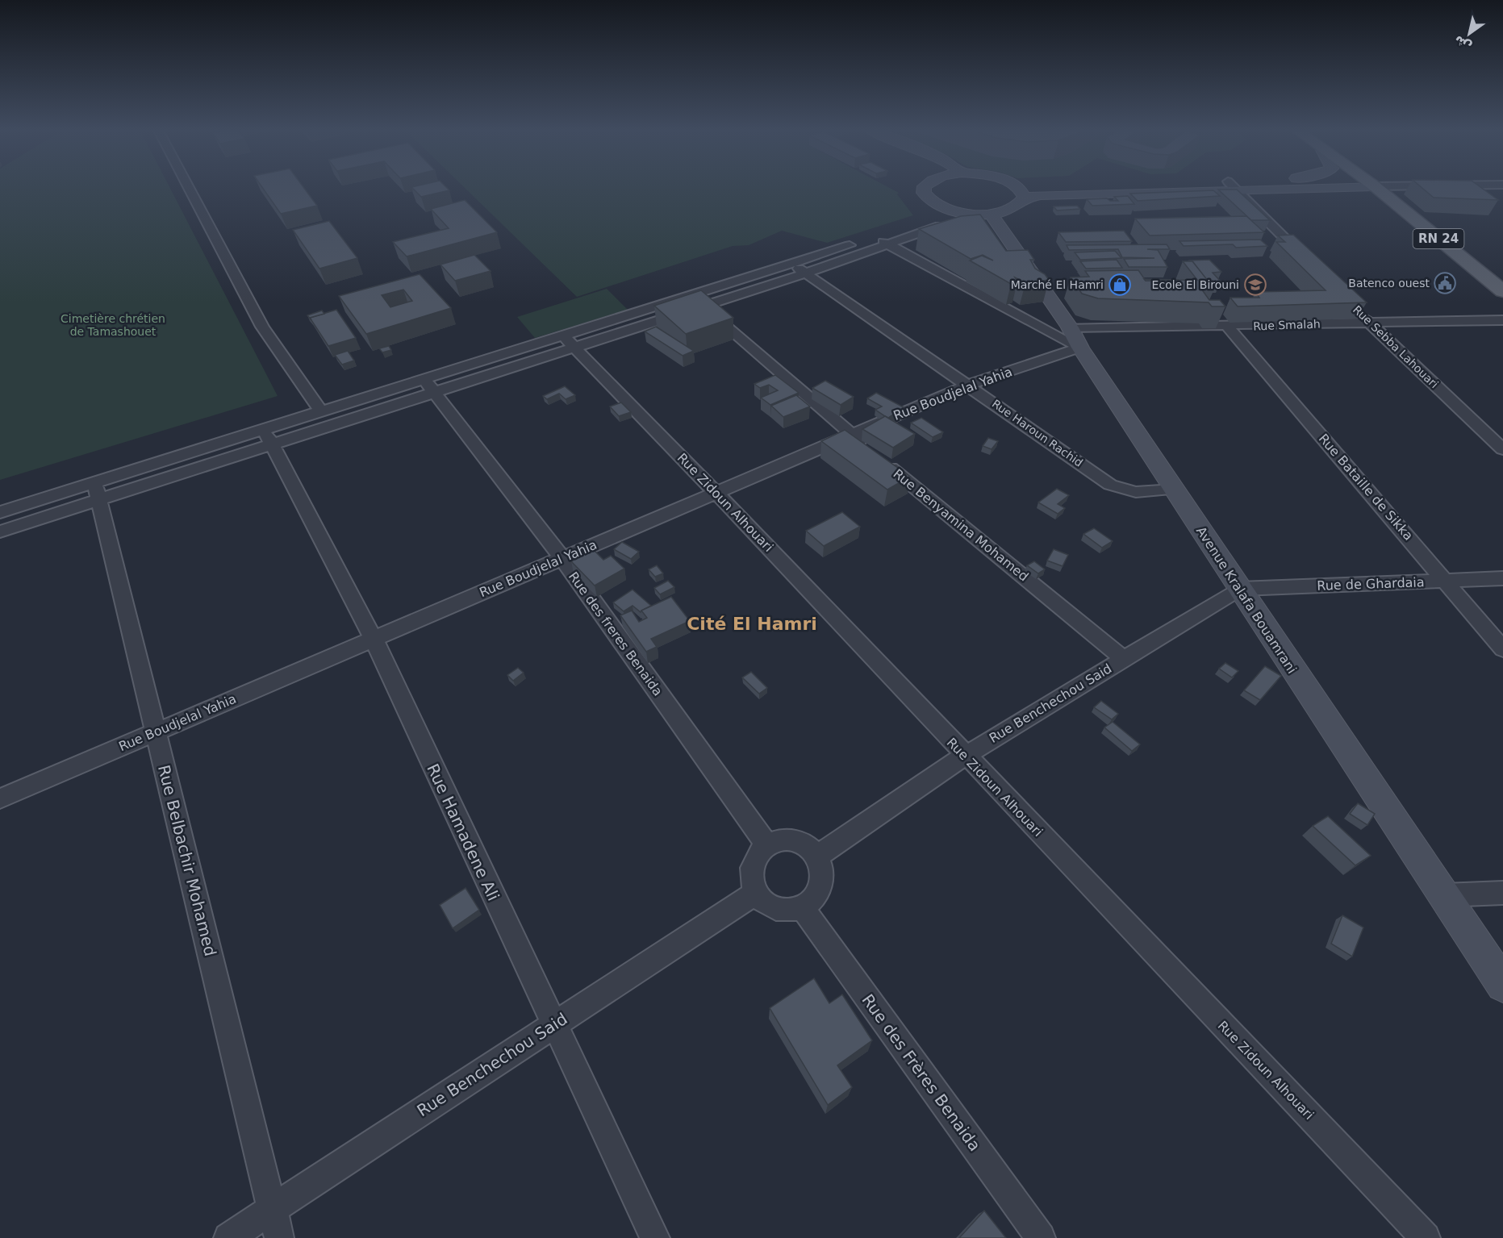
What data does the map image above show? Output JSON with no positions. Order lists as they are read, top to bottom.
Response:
{
  "streets": {
    "main road": ["RN 24"],
    "street": [
      "Rue Smalah",
      "Rue Sebba Lahouari",
      "Rue Boudjelal Yahia",
      "Rue Haroun Rachid",
      "Rue Bataille de Sikka",
      "Rue Zidoun Alhouari",
      "Rue Benyamina Mohamed",
      "Rue de Ghardaia",
      "Avenue Kralafa Bouamrani",
      "Rue des freres Benaida",
      "Rue Benchechou Said",
      "Rue Hamadene Ali",
      "Rue Belbachir Mohamed",
      "Rue des Frères Benaida"
    ]
  },
  "crossings": [
    ["Rue Smalah", "Rue Sebba Lahouari"],
    ["Rue Smalah", "Rue Boudjelal Yahia"],
    ["Rue Smalah", "Rue Bataille de Sikka"],
    ["Rue Smalah", "Avenue Kralafa Bouamrani"],
    ["Rue Boudjelal Yahia", "Rue Haroun Rachid"],
    ["Rue Boudjelal Yahia", "Rue Zidoun Alhouari"],
    ["Rue Boudjelal Yahia", "Rue Benyamina Mohamed"],
    ["Rue Boudjelal Yahia", "Avenue Kralafa Bouamrani"],
    ["Rue Boudjelal Yahia", "Rue des freres Benaida"],
    ["Rue Boudjelal Yahia", "Rue Hamadene Ali"],
    ["Rue Boudjelal Yahia", "Rue Belbachir Mohamed"],
    ["Rue Haroun Rachid", "Avenue Kralafa Bouamrani"],
    ["Rue Bataille de Sikka", "Rue de Ghardaia"],
    ["Rue Zidoun Alhouari", "Rue Benchechou Said"],
    ["Rue Benyamina Mohamed", "Rue Benchechou Said"],
    ["Rue de Ghardaia", "Avenue Kralafa Bouamrani"],
    ["Rue de Ghardaia", "Rue Benchechou Said"],
    ["Avenue Kralafa Bouamrani", "Rue Benchechou Said"],
    ["Rue des freres Benaida", "Rue Benchechou Said"],
    ["Rue des freres Benaida", "Rue des Frères Benaida"],
    ["Rue Benchechou Said", "Rue Hamadene Ali"],
    ["Rue Benchechou Said", "Rue Belbachir Mohamed"],
    ["Rue Benchechou Said", "Rue des Frères Benaida"]
  ],
  "districts": ["Cité El Hamri"],
  "parks": ["Cimetière chrétien de Tamashouet"],
  "places": {
    "public building": ["Batenco ouest"],
    "shop": ["Marché El Hamri"],
    "school or university": ["Ecole El Birouni"]
  },
  "north": "bottom left"
}
